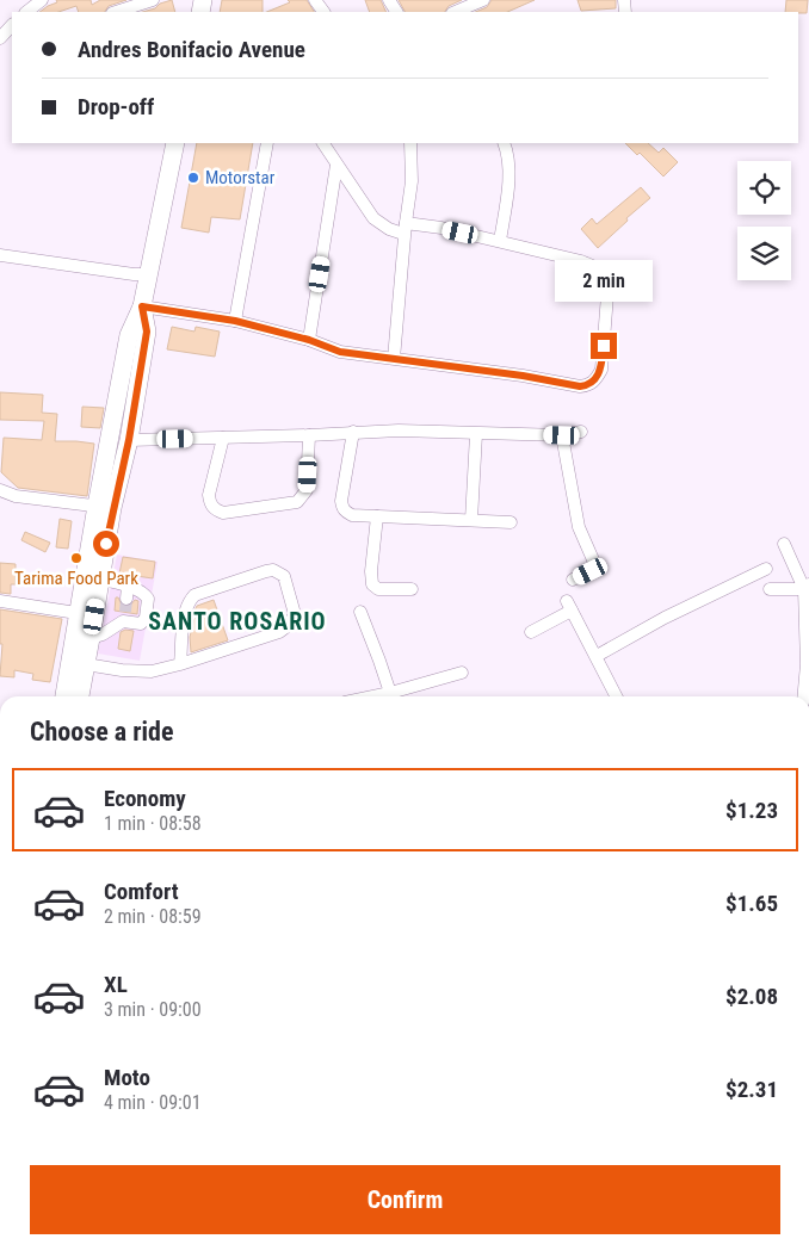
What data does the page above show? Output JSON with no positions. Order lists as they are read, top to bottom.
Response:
{
  "districts": ["SANTO ROSARIO"],
  "places": ["Motorstar", "Tarima Food Park"],
  "page": {
    "banner": ["Andres Bonifacio Avenue", "Drop-off"],
    "bubble": "2 min",
    "heading": "Choose a ride",
    "list": [
      {
        "name": "Economy",
        "note": "1 min · 08:58",
        "value": "$1.23"
      },
      {
        "name": "Comfort",
        "note": "2 min · 08:59",
        "value": "$1.65"
      },
      {
        "name": "XL",
        "note": "3 min · 09:00",
        "value": "$2.08"
      },
      {
        "name": "Moto",
        "note": "4 min · 09:01",
        "value": "$2.31"
      }
    ],
    "buttons": "Confirm"
  }
}
